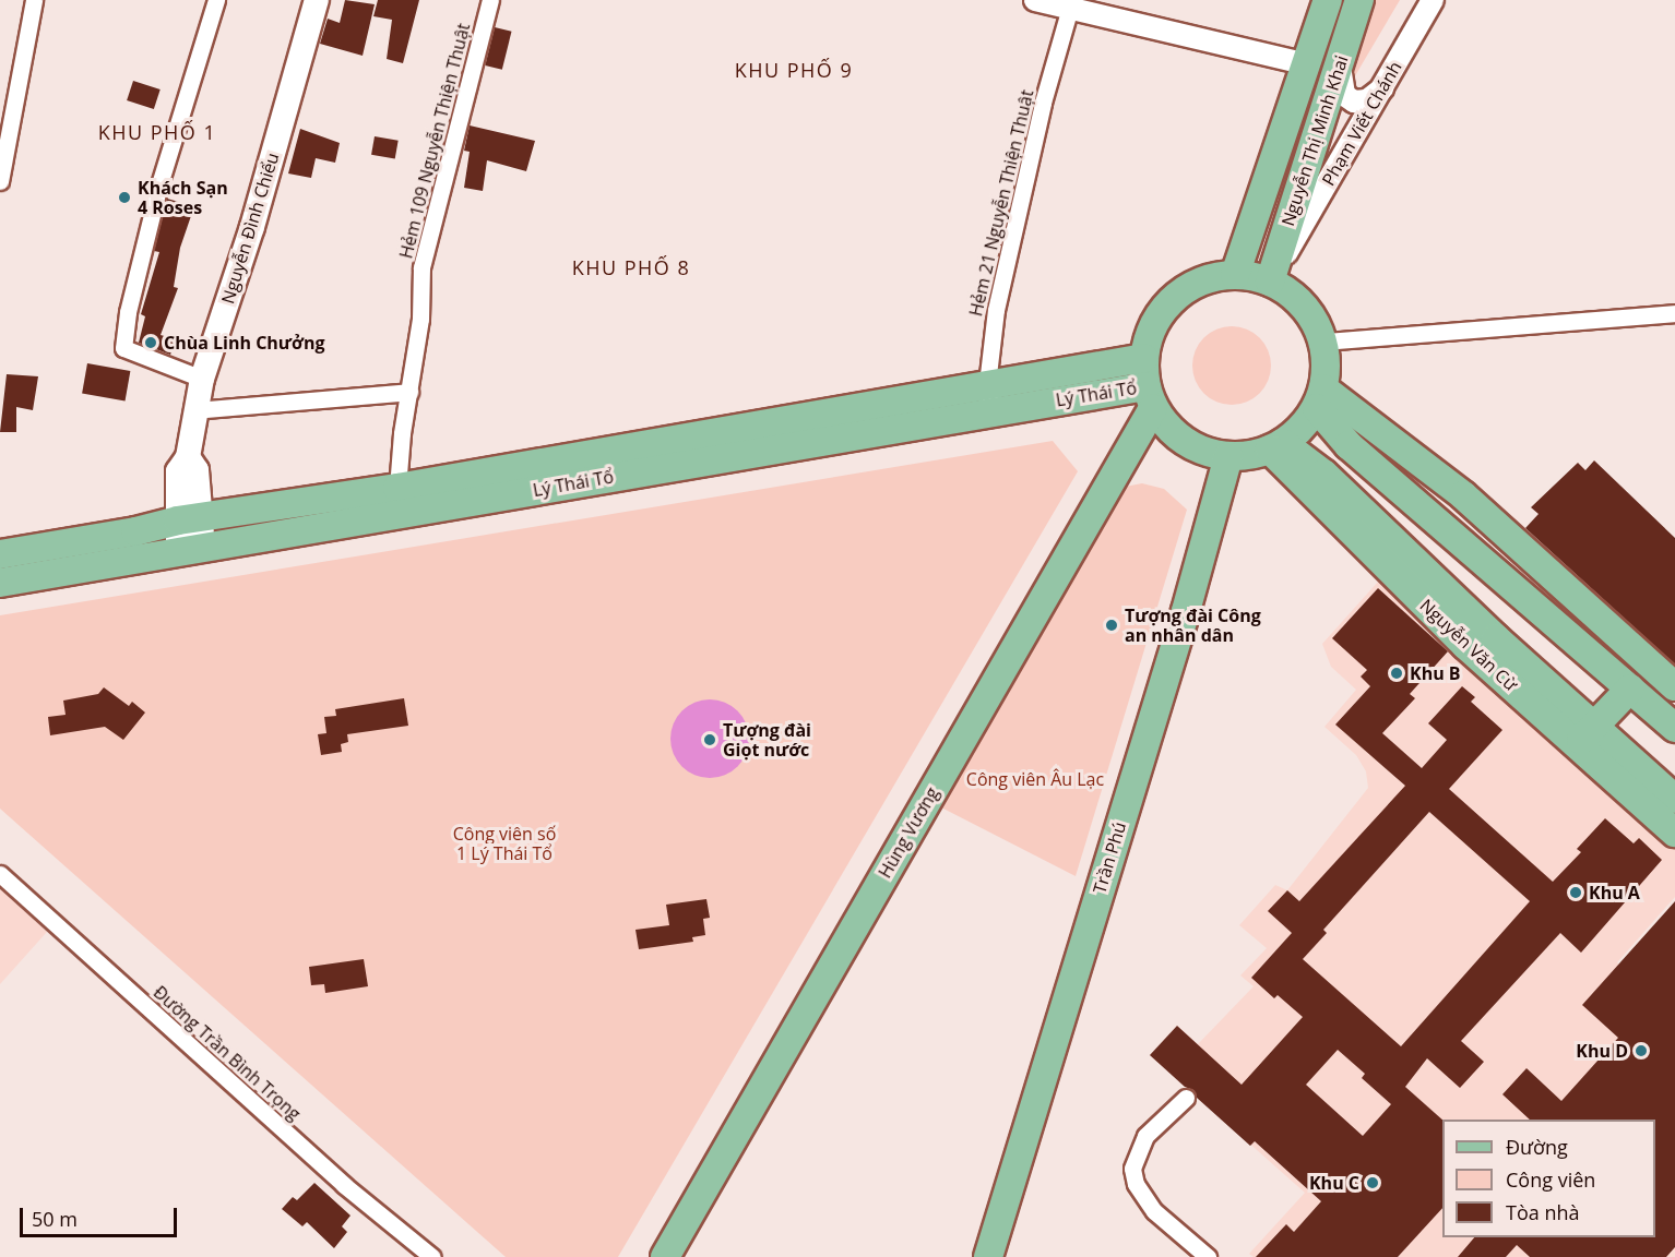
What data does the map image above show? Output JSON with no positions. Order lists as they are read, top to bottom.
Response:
{
  "streets": {
    "main road": [
      "Nguyễn Thị Minh Khai",
      "Nguyễn Đình Chiểu",
      "Lý Thái Tổ",
      "Nguyễn Văn Cừ",
      "Hùng Vương",
      "Trần Phú"
    ],
    "street": [
      "Phạm Viết Chánh",
      "Hẻm 109 Nguyễn Thiện Thuật",
      "Hẻm 21 Nguyễn Thiện Thuật",
      "Đường Trần Bình Trọng"
    ]
  },
  "crossings": [
    ["Phạm Viết Chánh", "Nguyễn Thị Minh Khai"],
    ["Phạm Viết Chánh", "Lý Thái Tổ"],
    ["Phạm Viết Chánh", "Nguyễn Văn Cừ"],
    ["Phạm Viết Chánh", "Hùng Vương"],
    ["Phạm Viết Chánh", "Trần Phú"],
    ["Hẻm 109 Nguyễn Thiện Thuật", "Lý Thái Tổ"],
    ["Nguyễn Thị Minh Khai", "Lý Thái Tổ"],
    ["Nguyễn Thị Minh Khai", "Nguyễn Văn Cừ"],
    ["Nguyễn Thị Minh Khai", "Hùng Vương"],
    ["Nguyễn Thị Minh Khai", "Trần Phú"],
    ["Hẻm 21 Nguyễn Thiện Thuật", "Lý Thái Tổ"],
    ["Nguyễn Đình Chiểu", "Lý Thái Tổ"],
    ["Lý Thái Tổ", "Nguyễn Văn Cừ"],
    ["Lý Thái Tổ", "Hùng Vương"],
    ["Lý Thái Tổ", "Trần Phú"],
    ["Nguyễn Văn Cừ", "Hùng Vương"],
    ["Nguyễn Văn Cừ", "Trần Phú"],
    ["Hùng Vương", "Trần Phú"]
  ],
  "districts": ["KHU PHỐ 9", "KHU PHỐ 1", "KHU PHỐ 8"],
  "parks": ["Công viên Âu Lạc", "Công viên số 1 Lý Thái Tổ"],
  "places": [
    "Khách Sạn 4 Roses",
    "Chùa Linh Chưởng",
    "Tượng đài Công an nhân dân",
    "Khu B",
    "Tượng đài Giọt nước",
    "Khu A",
    "Khu D",
    "Khu C"
  ],
  "legend": ["Đường", "Công viên", "Tòa nhà"],
  "scale_bar": "50 m"
}
